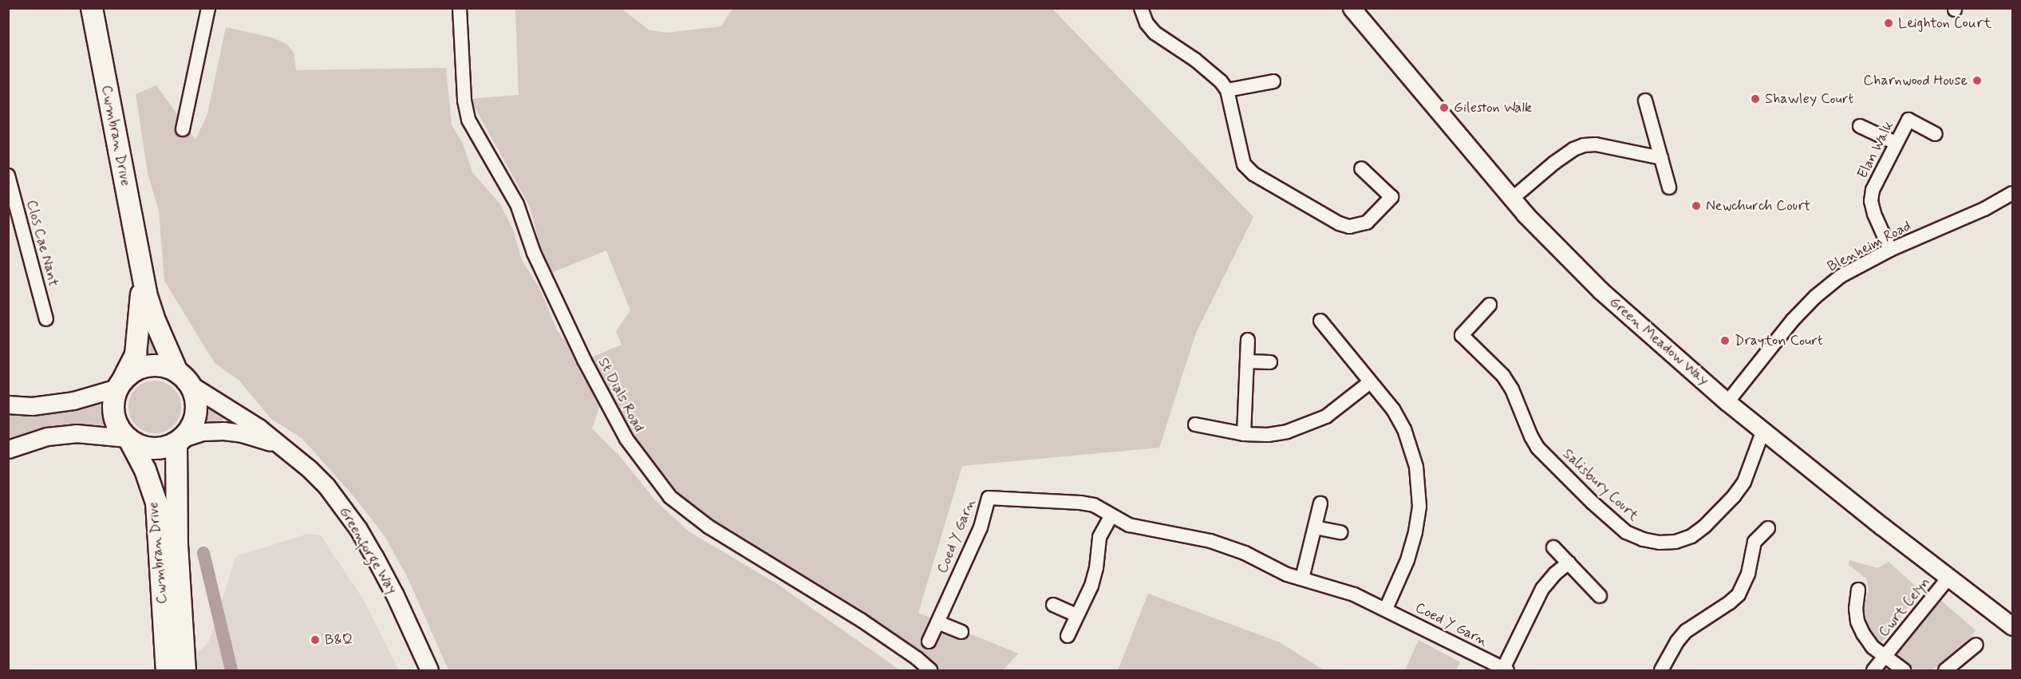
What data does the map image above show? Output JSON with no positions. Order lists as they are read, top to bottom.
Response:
{
  "streets": {
    "main road": ["Cwmbran Drive"],
    "street": [
      "Elan Walk",
      "Clos Cae Nant",
      "Blenheim Road",
      "Green Meadow Way",
      "St Dials Road",
      "Salisbury Court",
      "Coed Y Garn",
      "Greenforge Way",
      "Cwrt Celyn"
    ]
  },
  "crossings": [
    ["Cwmbran Drive", "Greenforge Way"],
    ["Elan Walk", "Blenheim Road"],
    ["Blenheim Road", "Green Meadow Way"],
    ["Green Meadow Way", "Salisbury Court"],
    ["Green Meadow Way", "Cwrt Celyn"]
  ],
  "places": [
    "Leighton Court",
    "Charnwood House",
    "Shawley Court",
    "Gileston Walk",
    "Newchurch Court",
    "Drayton Court",
    "B&Q"
  ]
}
